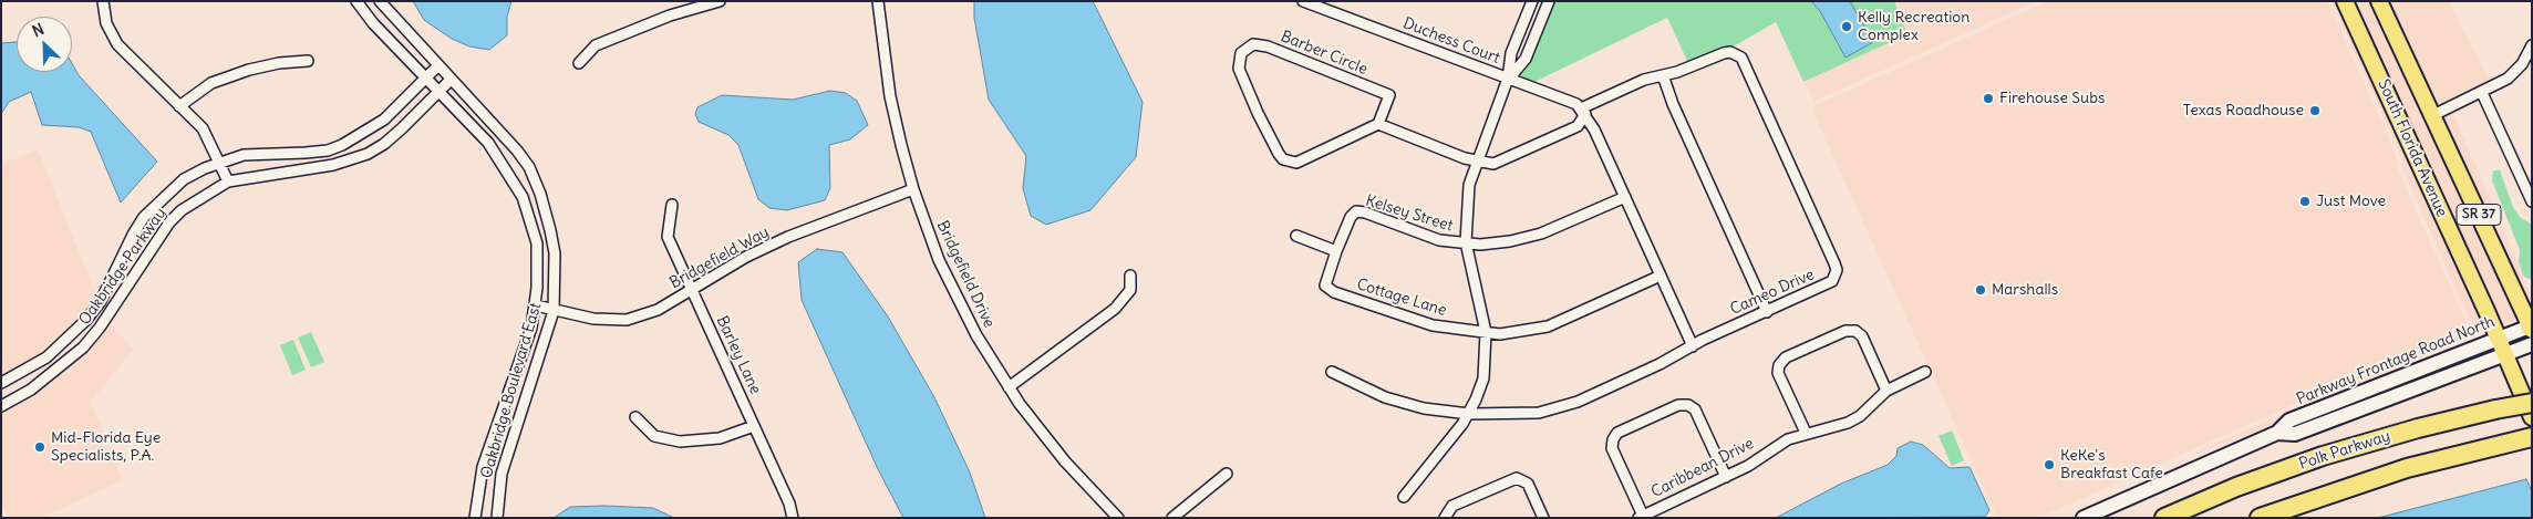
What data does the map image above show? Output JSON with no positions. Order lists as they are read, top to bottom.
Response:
{
  "streets": {
    "highway": ["Polk Parkway"],
    "main road": ["South Florida Avenue", "SR 37", "Parkway Frontage Road North"],
    "street": [
      "Duchess Court",
      "Barber Circle",
      "Kelsey Street",
      "Bridgefield Way",
      "Oakbridge Parkway",
      "Bridgefield Drive",
      "Cameo Drive",
      "Cottage Lane",
      "Barley Lane",
      "Oakbridge Boulevard East",
      "Caribbean Drive"
    ]
  },
  "crossings": [
    ["Duchess Court", "Cameo Drive"],
    ["South Florida Avenue", "Parkway Frontage Road North"],
    ["Kelsey Street", "Cottage Lane"],
    ["Bridgefield Way", "Bridgefield Drive"],
    ["Bridgefield Way", "Barley Lane"],
    ["Bridgefield Way", "Oakbridge Boulevard East"],
    ["Oakbridge Parkway", "Oakbridge Boulevard East"]
  ],
  "places": [
    "Kelly Recreation Complex",
    "Firehouse Subs",
    "Texas Roadhouse",
    "Just Move",
    "Marshalls",
    "Mid-Florida Eye Specialists, P.A.",
    "KeKe's Breakfast Cafe"
  ],
  "north": "top left"
}
